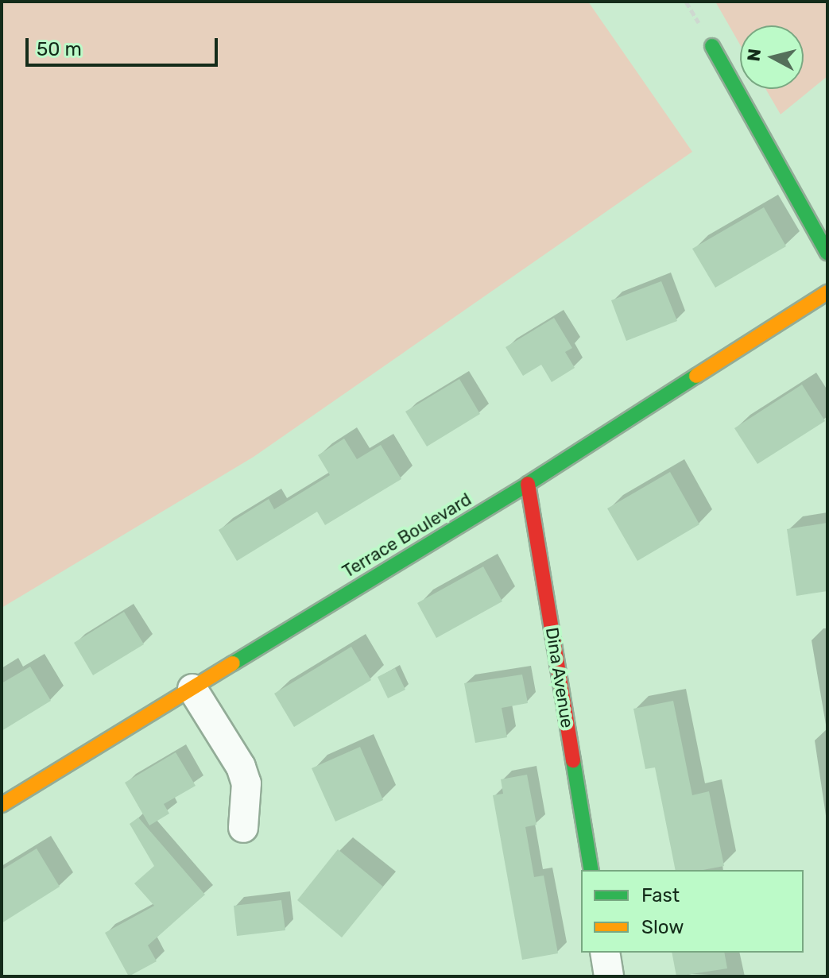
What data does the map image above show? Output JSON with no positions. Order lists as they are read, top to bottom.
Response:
{
  "streets": {
    "street": ["Terrace Boulevard", "Dina Avenue"]
  },
  "crossings": [
    ["Terrace Boulevard", "Dina Avenue"]
  ],
  "legend": ["Fast", "Slow"],
  "scale_bar": "50 m",
  "north": "left"
}
